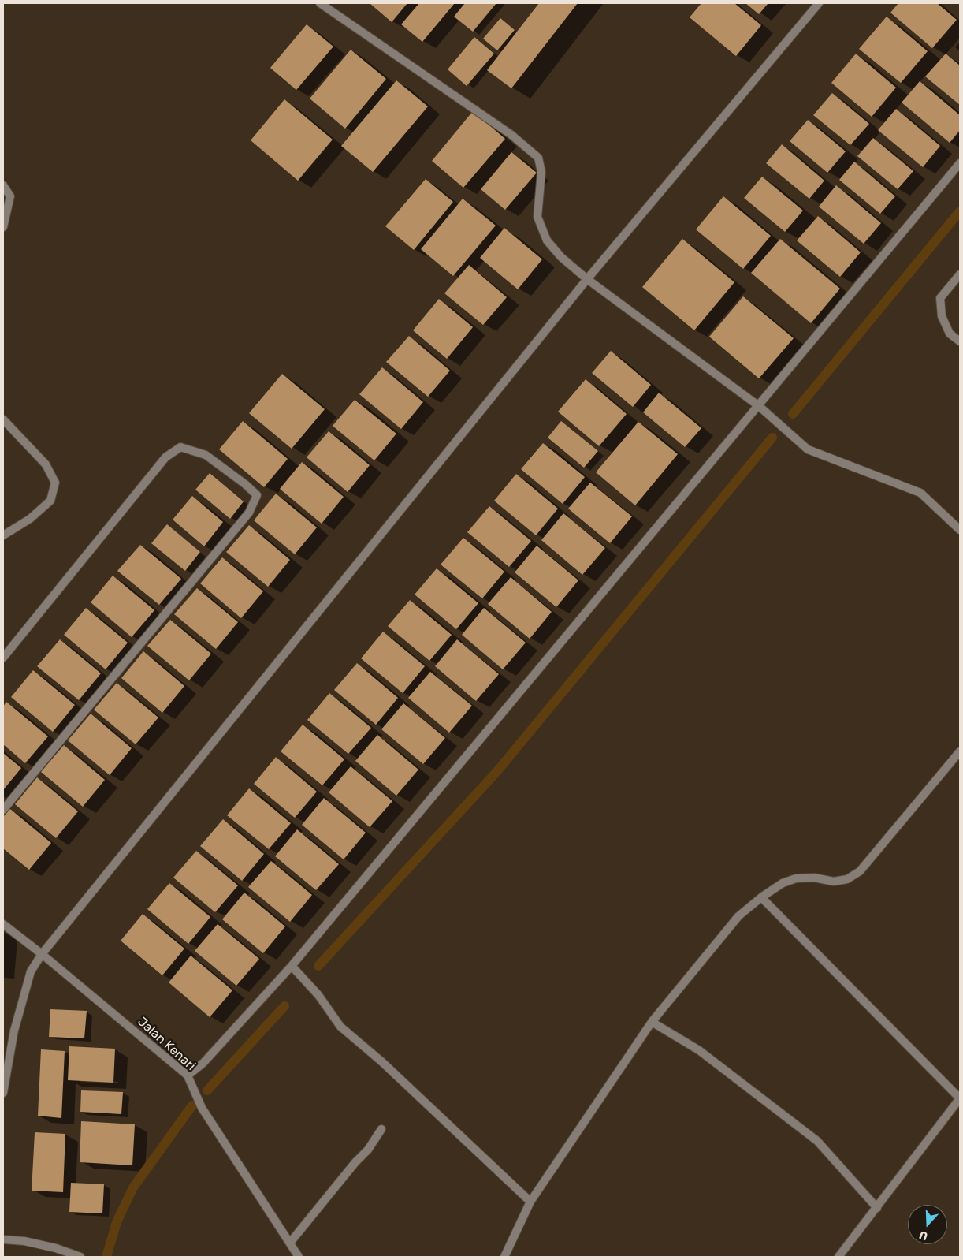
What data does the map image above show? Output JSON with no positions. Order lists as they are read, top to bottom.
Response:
{
  "streets": {
    "street": ["Jalan Kenari"]
  },
  "north": "bottom"
}
